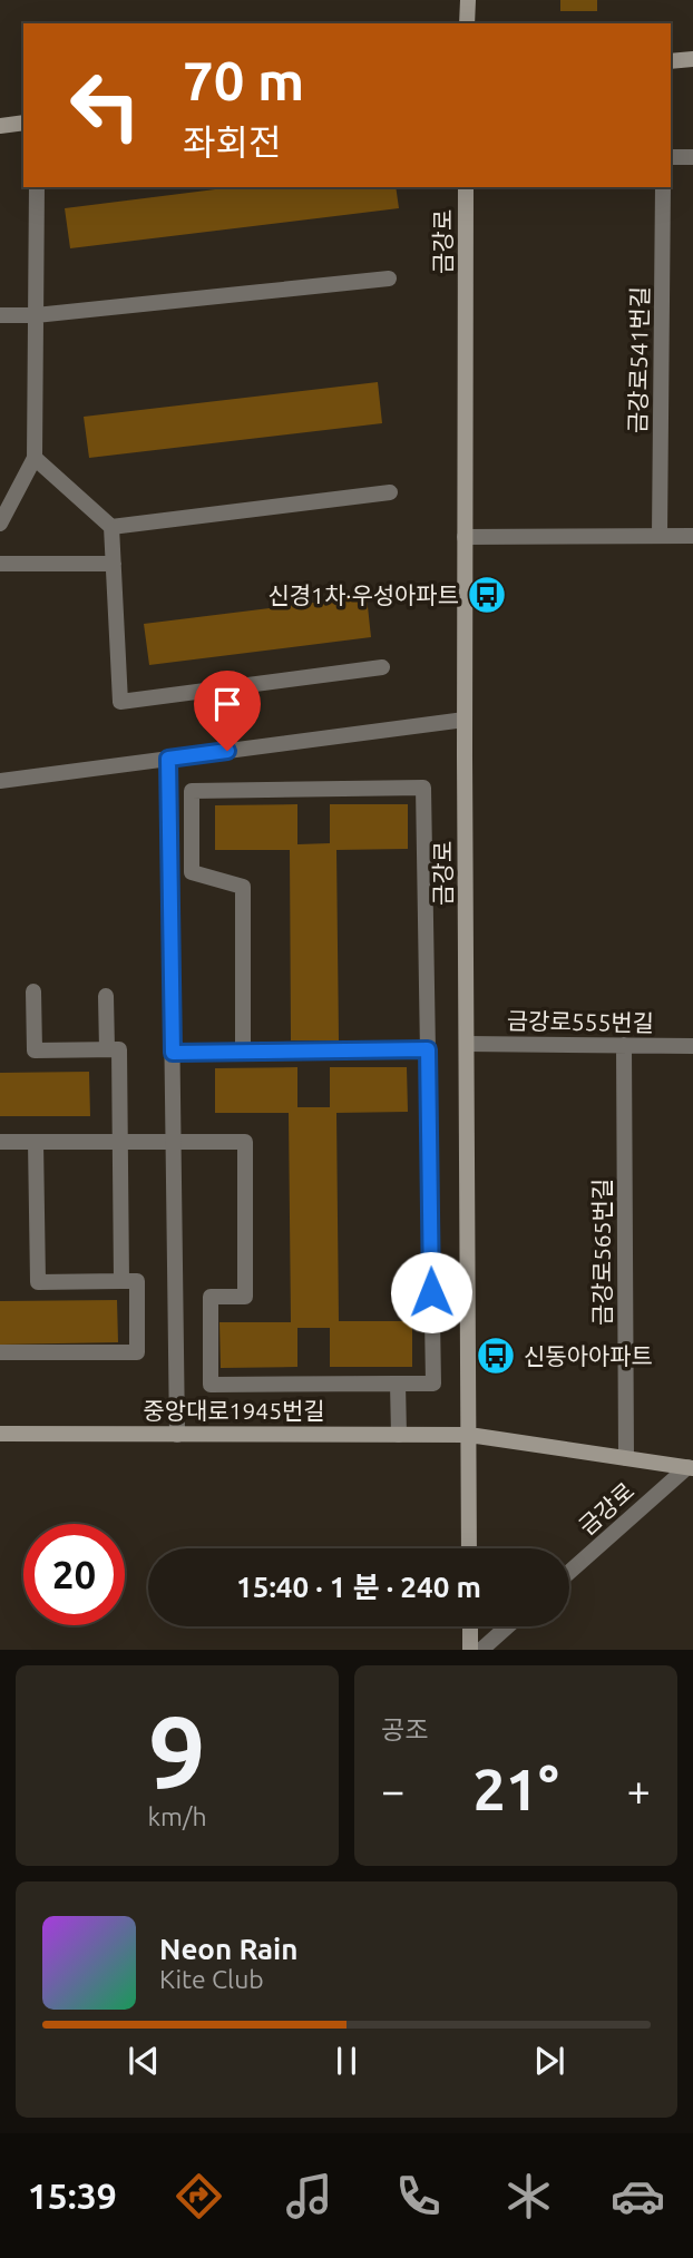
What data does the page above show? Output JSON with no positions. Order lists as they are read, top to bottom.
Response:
{
  "streets": {
    "street": [
      "금강로",
      "금강로541번길",
      "금강로555번길",
      "금강로565번길",
      "중앙대로1945번길"
    ]
  },
  "crossings": [
    ["금강로", "금강로555번길"],
    ["금강로", "중앙대로1945번길"],
    ["금강로555번길", "금강로565번길"]
  ],
  "places": {
    "bus stop": ["신경1차·우성아파트", "신동아아파트"]
  },
  "page": {
    "turn": ["70 m", "좌회전"],
    "limit": "20",
    "trip": "15:40 · 1 분 · 240 m",
    "tile": [
      ["9", "km/h"],
      "공조"
    ],
    "heat": ["−", "21°", "+"],
    "song": ["Neon Rain", "Kite Club"],
    "tabs": "15:39"
  }
}
